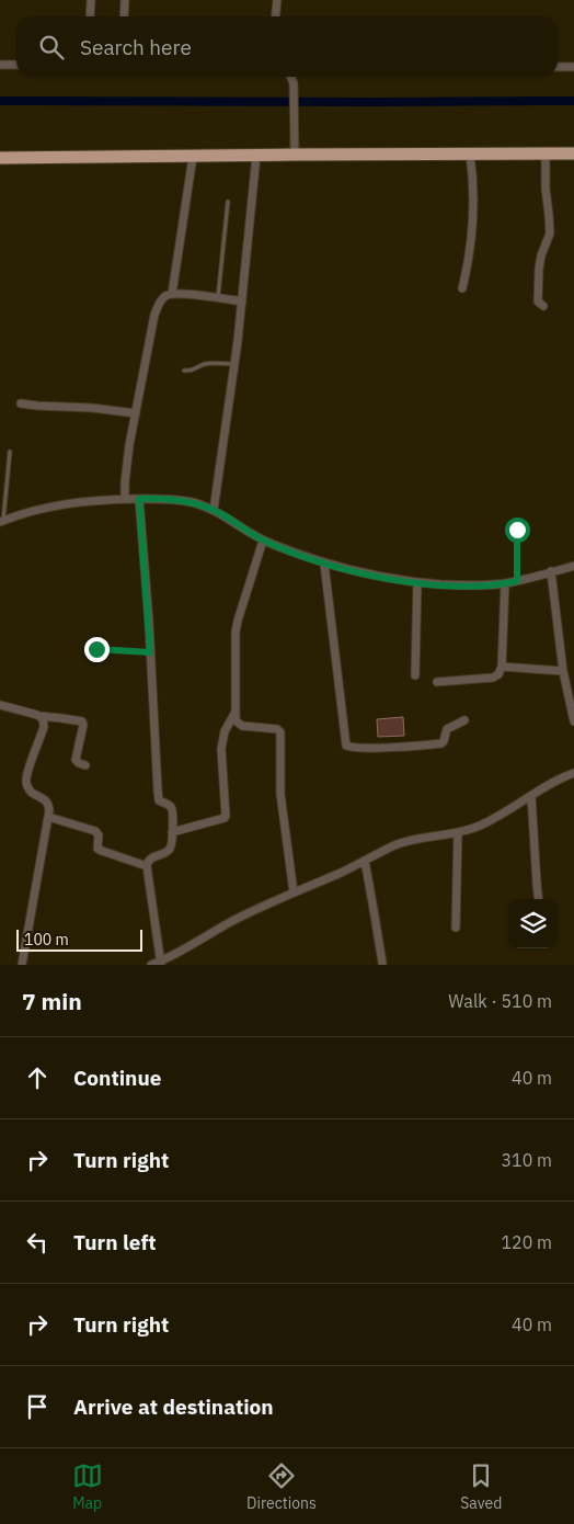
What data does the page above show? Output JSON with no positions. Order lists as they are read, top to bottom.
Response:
{
  "scale_bar": "100 m",
  "page": {
    "search": "Search here",
    "scale": "100 m",
    "heading": ["7 min", "Walk · 510 m"],
    "list": [
      ["Continue", "40 m"],
      ["Turn right", "310 m"],
      ["Turn left", "120 m"],
      ["Turn right", "40 m"],
      "Arrive at destination"
    ],
    "nav": ["Map", "Directions", "Saved"]
  }
}
